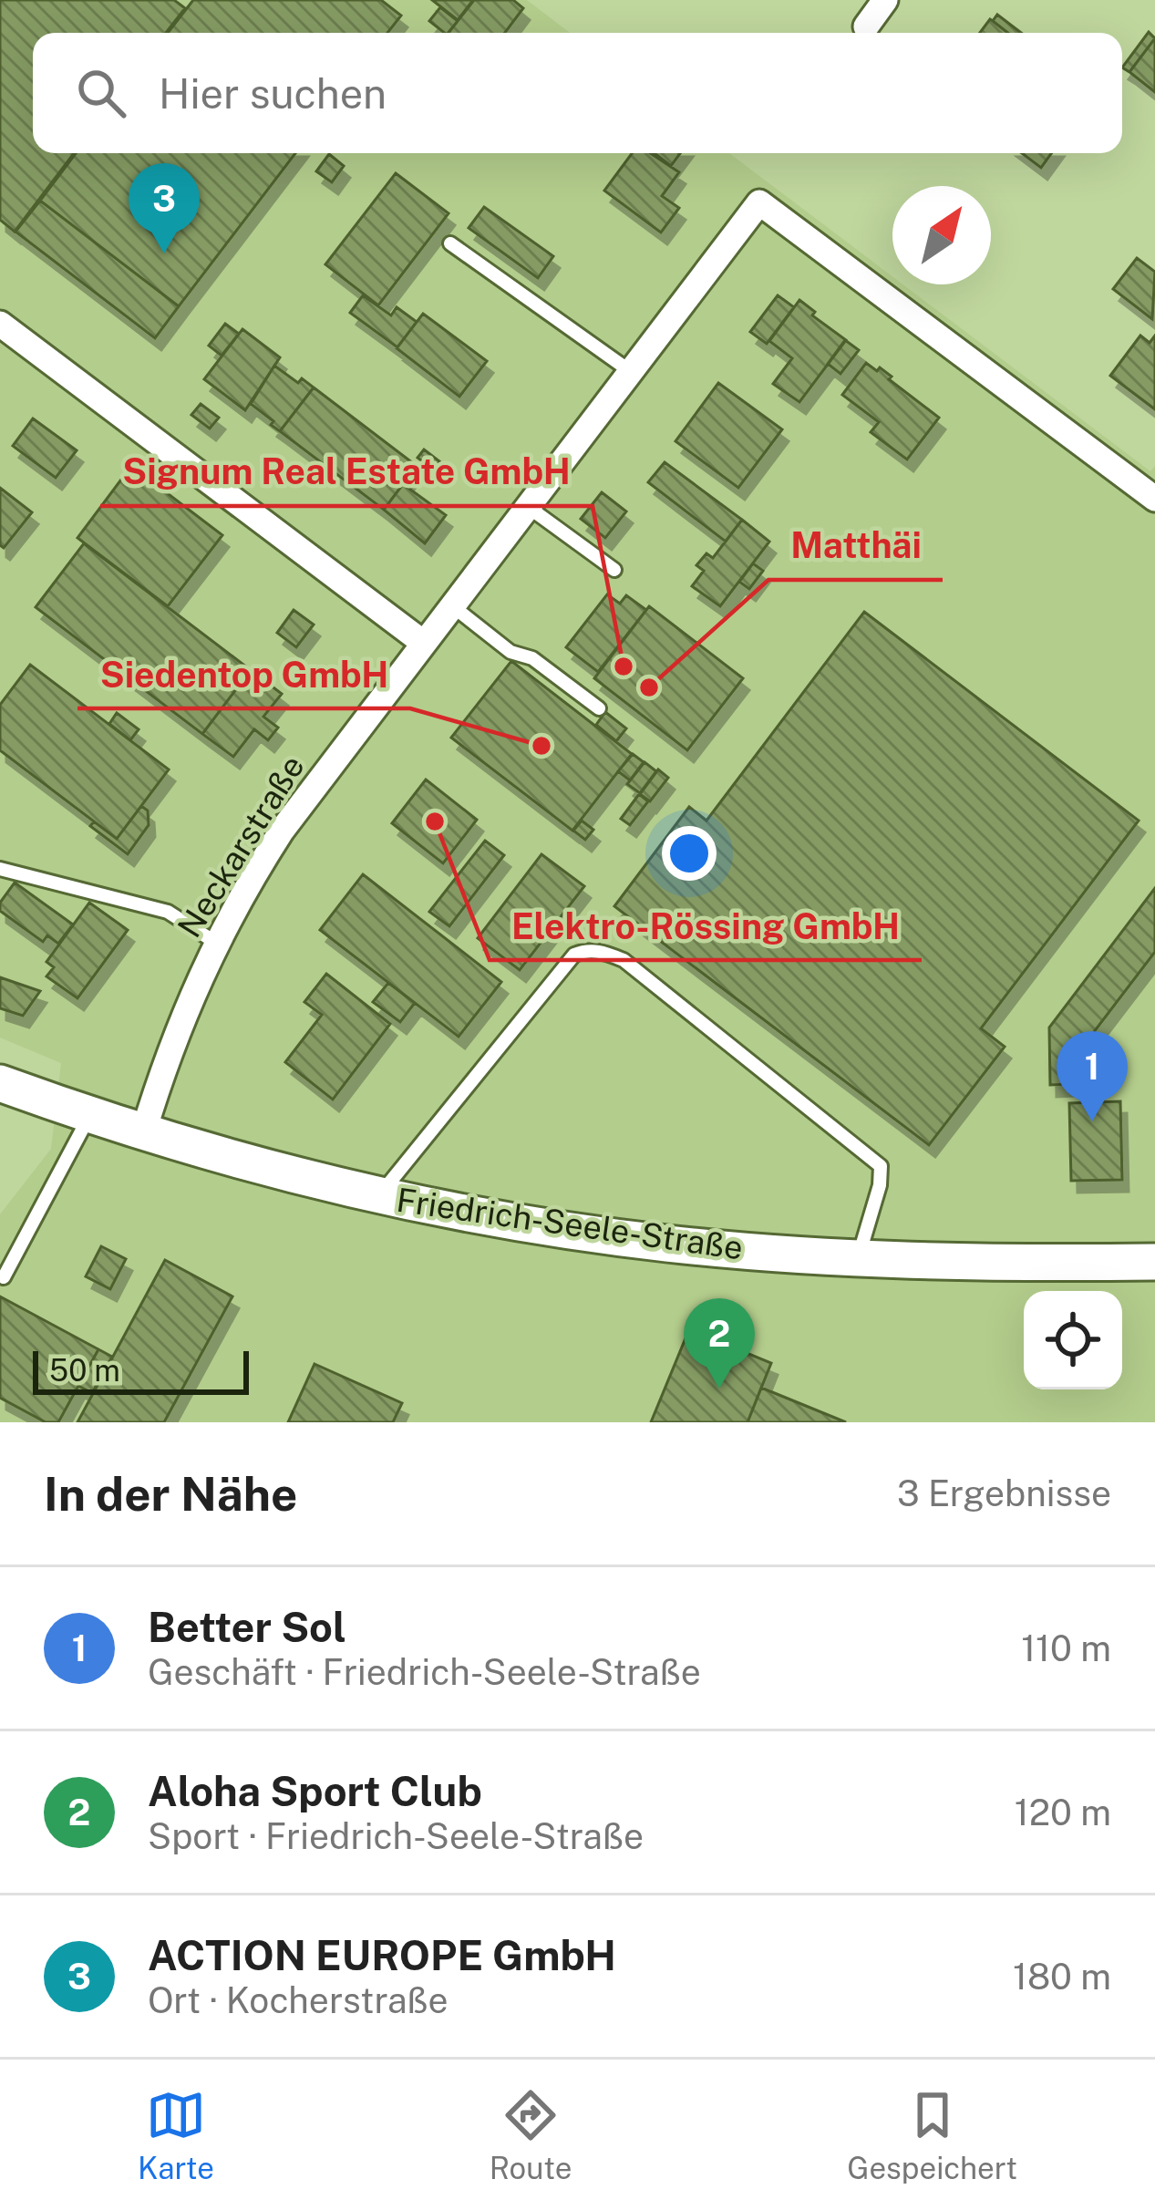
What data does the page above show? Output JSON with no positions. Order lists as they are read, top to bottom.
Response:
{
  "streets": {
    "street": ["Neckarstraße", "Friedrich-Seele-Straße"]
  },
  "crossings": [
    ["Neckarstraße", "Friedrich-Seele-Straße"]
  ],
  "places": [
    "Signum Real Estate GmbH",
    "Matthäi",
    "Siedentop GmbH",
    "Elektro-Rössing GmbH"
  ],
  "scale_bar": "50 m",
  "north": "top right",
  "page": {
    "search": "Hier suchen",
    "pins": ["3", "1", "2"],
    "scale": "50 m",
    "heading": ["In der Nähe", "3 Ergebnisse"],
    "list": [
      {
        "mark": "1",
        "name": "Better Sol",
        "note": "Geschäft · Friedrich-Seele-Straße",
        "value": "110 m"
      },
      {
        "mark": "2",
        "name": "Aloha Sport Club",
        "note": "Sport · Friedrich-Seele-Straße",
        "value": "120 m"
      },
      {
        "mark": "3",
        "name": "ACTION EUROPE GmbH",
        "note": "Ort · Kocherstraße",
        "value": "180 m"
      }
    ],
    "nav": ["Karte", "Route", "Gespeichert"]
  }
}
